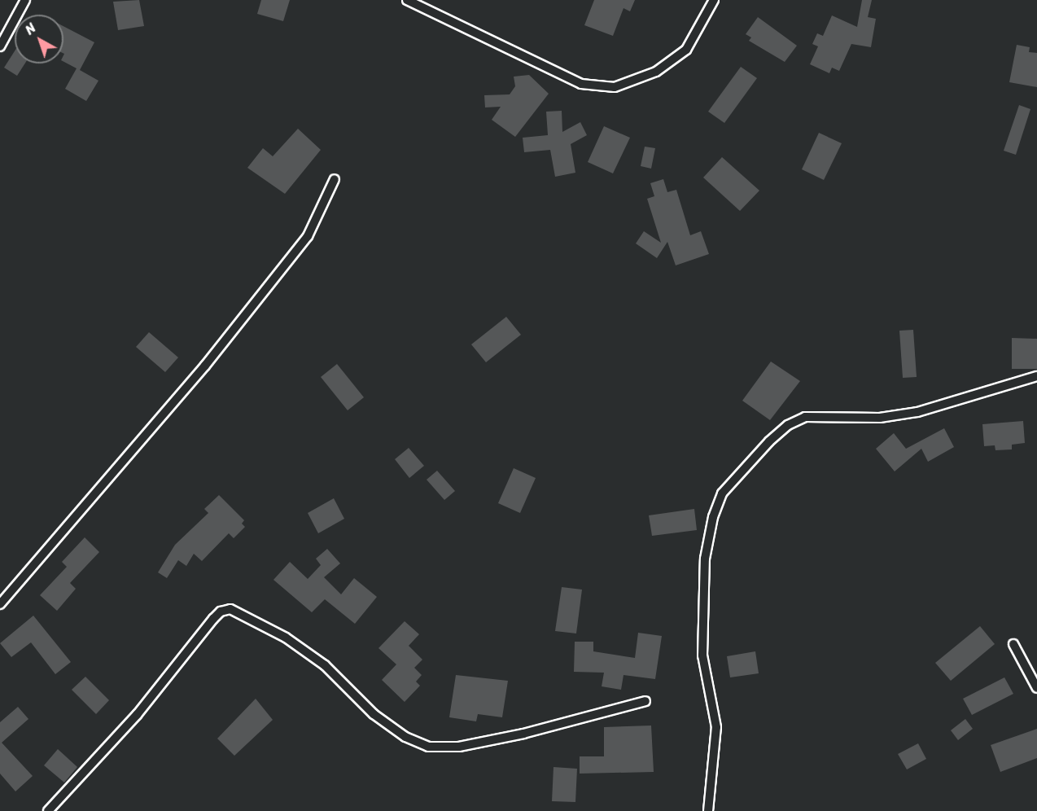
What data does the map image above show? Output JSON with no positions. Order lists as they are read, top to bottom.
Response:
{
  "north": "top left"
}
